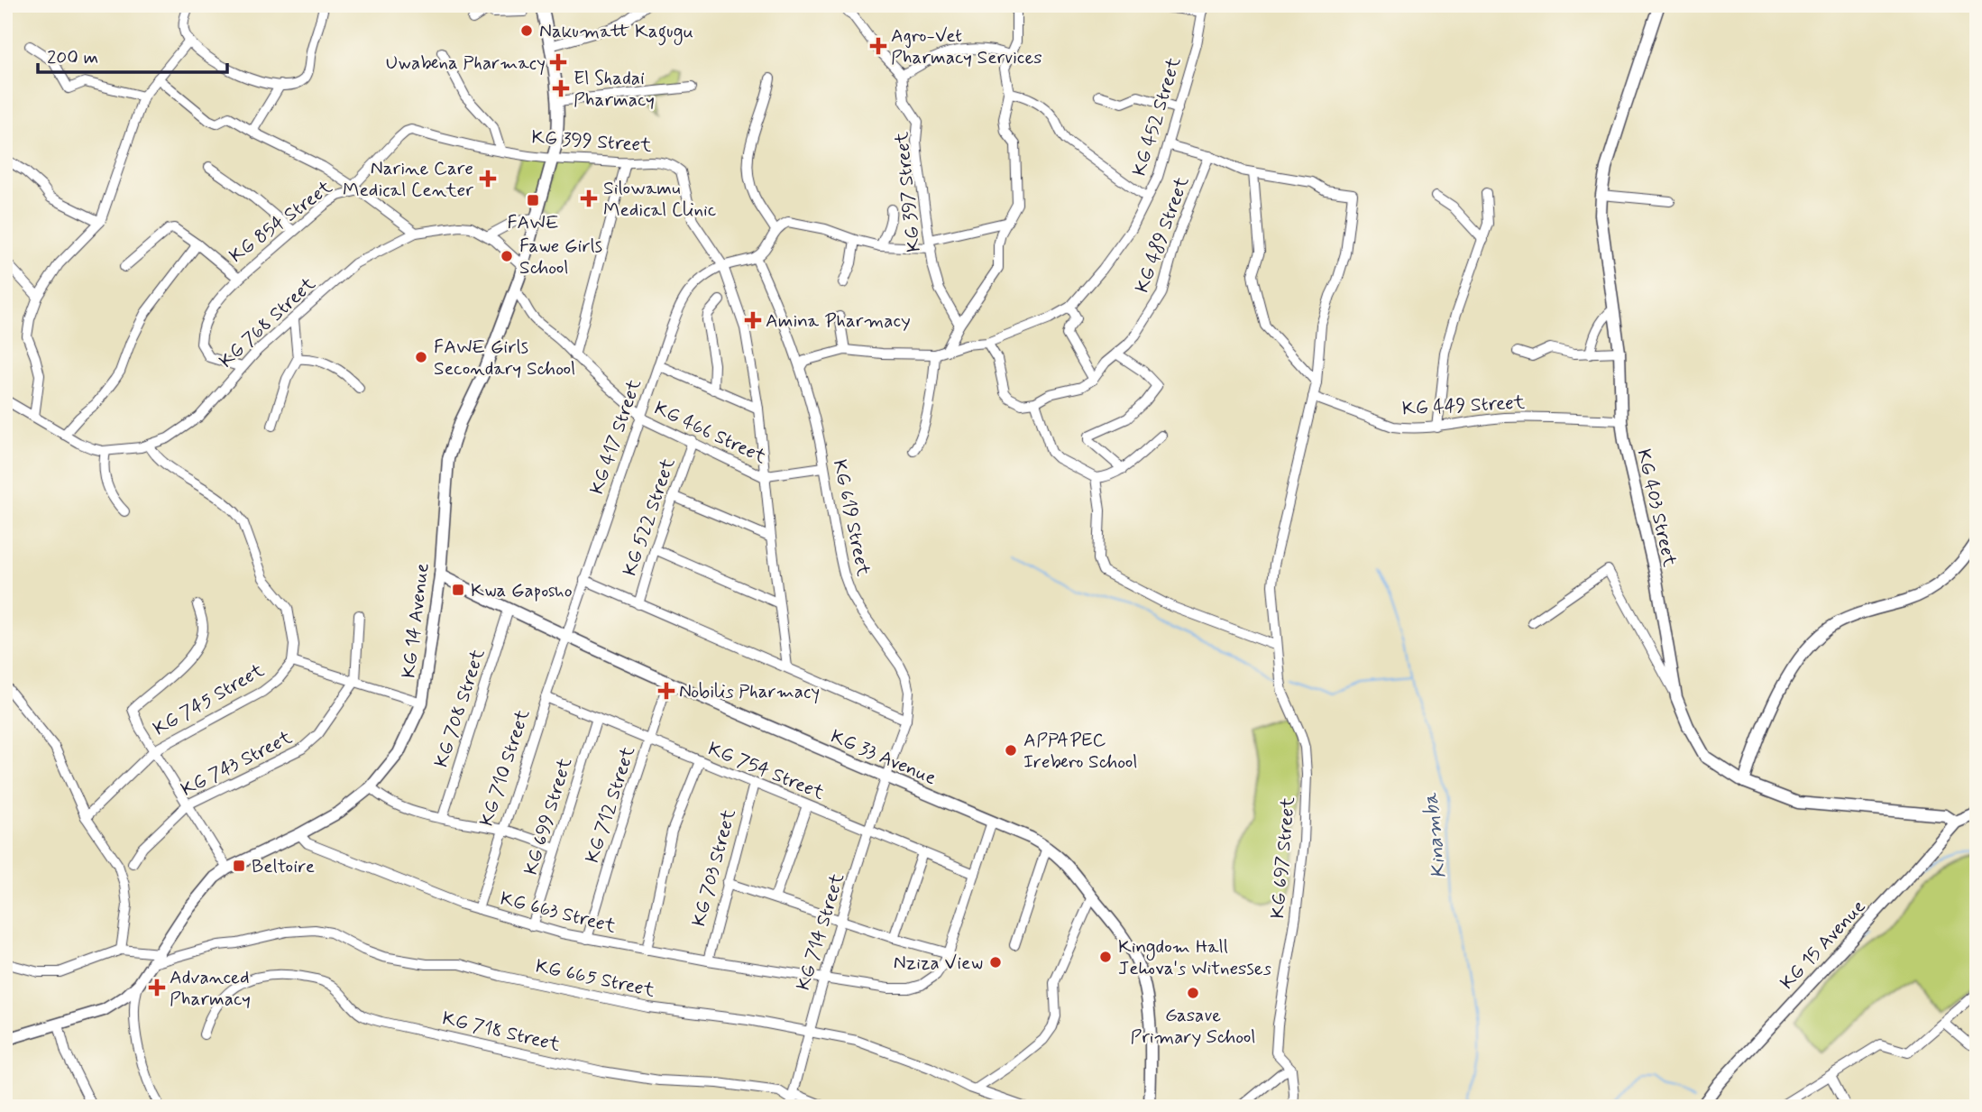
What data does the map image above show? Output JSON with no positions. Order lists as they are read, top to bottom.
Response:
{
  "streets": {
    "main road": [
      "KG 403 Street",
      "KG 14 Avenue",
      "KG 33 Avenue",
      "KG 15 Avenue"
    ],
    "street": [
      "KG 452 Street",
      "KG 399 Street",
      "KG 397 Street",
      "KG 854 Street",
      "KG 489 Street",
      "KG 768 Street",
      "KG 449 Street",
      "KG 466 Street",
      "KG 417 Street",
      "KG 522 Street",
      "KG 619 Street",
      "KG 745 Street",
      "KG 708 Street",
      "KG 743 Street",
      "KG 710 Street",
      "KG 754 Street",
      "KG 712 Street",
      "KG 699 Street",
      "KG 697 Street",
      "KG 703 Street",
      "KG 663 Street",
      "KG 714 Street",
      "KG 665 Street",
      "KG 718 Street"
    ]
  },
  "crossings": [
    ["KG 452 Street", "KG 619 Street"],
    ["KG 399 Street", "KG 854 Street"],
    ["KG 399 Street", "KG 466 Street"],
    ["KG 399 Street", "KG 417 Street"],
    ["KG 399 Street", "KG 14 Avenue"],
    ["KG 768 Street", "KG 14 Avenue"],
    ["KG 449 Street", "KG 403 Street"],
    ["KG 466 Street", "KG 417 Street"],
    ["KG 466 Street", "KG 522 Street"],
    ["KG 466 Street", "KG 14 Avenue"],
    ["KG 417 Street", "KG 619 Street"],
    ["KG 417 Street", "KG 33 Avenue"],
    ["KG 417 Street", "KG 710 Street"],
    ["KG 403 Street", "KG 15 Avenue"],
    ["KG 619 Street", "KG 33 Avenue"],
    ["KG 619 Street", "KG 714 Street"],
    ["KG 14 Avenue", "KG 33 Avenue"],
    ["KG 14 Avenue", "KG 663 Street"],
    ["KG 14 Avenue", "KG 665 Street"],
    ["KG 708 Street", "KG 33 Avenue"],
    ["KG 33 Avenue", "KG 710 Street"],
    ["KG 33 Avenue", "KG 712 Street"],
    ["KG 33 Avenue", "KG 663 Street"],
    ["KG 33 Avenue", "KG 714 Street"],
    ["KG 710 Street", "KG 754 Street"],
    ["KG 710 Street", "KG 663 Street"],
    ["KG 754 Street", "KG 712 Street"],
    ["KG 754 Street", "KG 699 Street"],
    ["KG 754 Street", "KG 703 Street"],
    ["KG 754 Street", "KG 663 Street"],
    ["KG 754 Street", "KG 714 Street"],
    ["KG 712 Street", "KG 663 Street"],
    ["KG 699 Street", "KG 663 Street"],
    ["KG 703 Street", "KG 663 Street"],
    ["KG 663 Street", "KG 714 Street"],
    ["KG 714 Street", "KG 665 Street"],
    ["KG 714 Street", "KG 718 Street"]
  ],
  "water": ["Kinamba"],
  "places": {
    "other": [
      "Nakumatt Kagugu",
      "Fawe Girls School",
      "FAWE Girls Secondary School",
      "APPAPEC Irebero School",
      "Kingdom Hall Jehova's Witnesses",
      "Nziza View",
      "Gasave Primary School"
    ],
    "health": [
      "Agro-Vet Pharmacy Services",
      "Uwabena Pharmacy",
      "El Shadai Pharmacy",
      "Narine Care Medical Center",
      "Silowamu Medical Clinic",
      "Amina Pharmacy",
      "Nobilis Pharmacy",
      "Advanced Pharmacy"
    ],
    "transit": ["FAWE", "Kwa Gaposho", "Beltoire"]
  },
  "scale_bar": "200 m"
}
